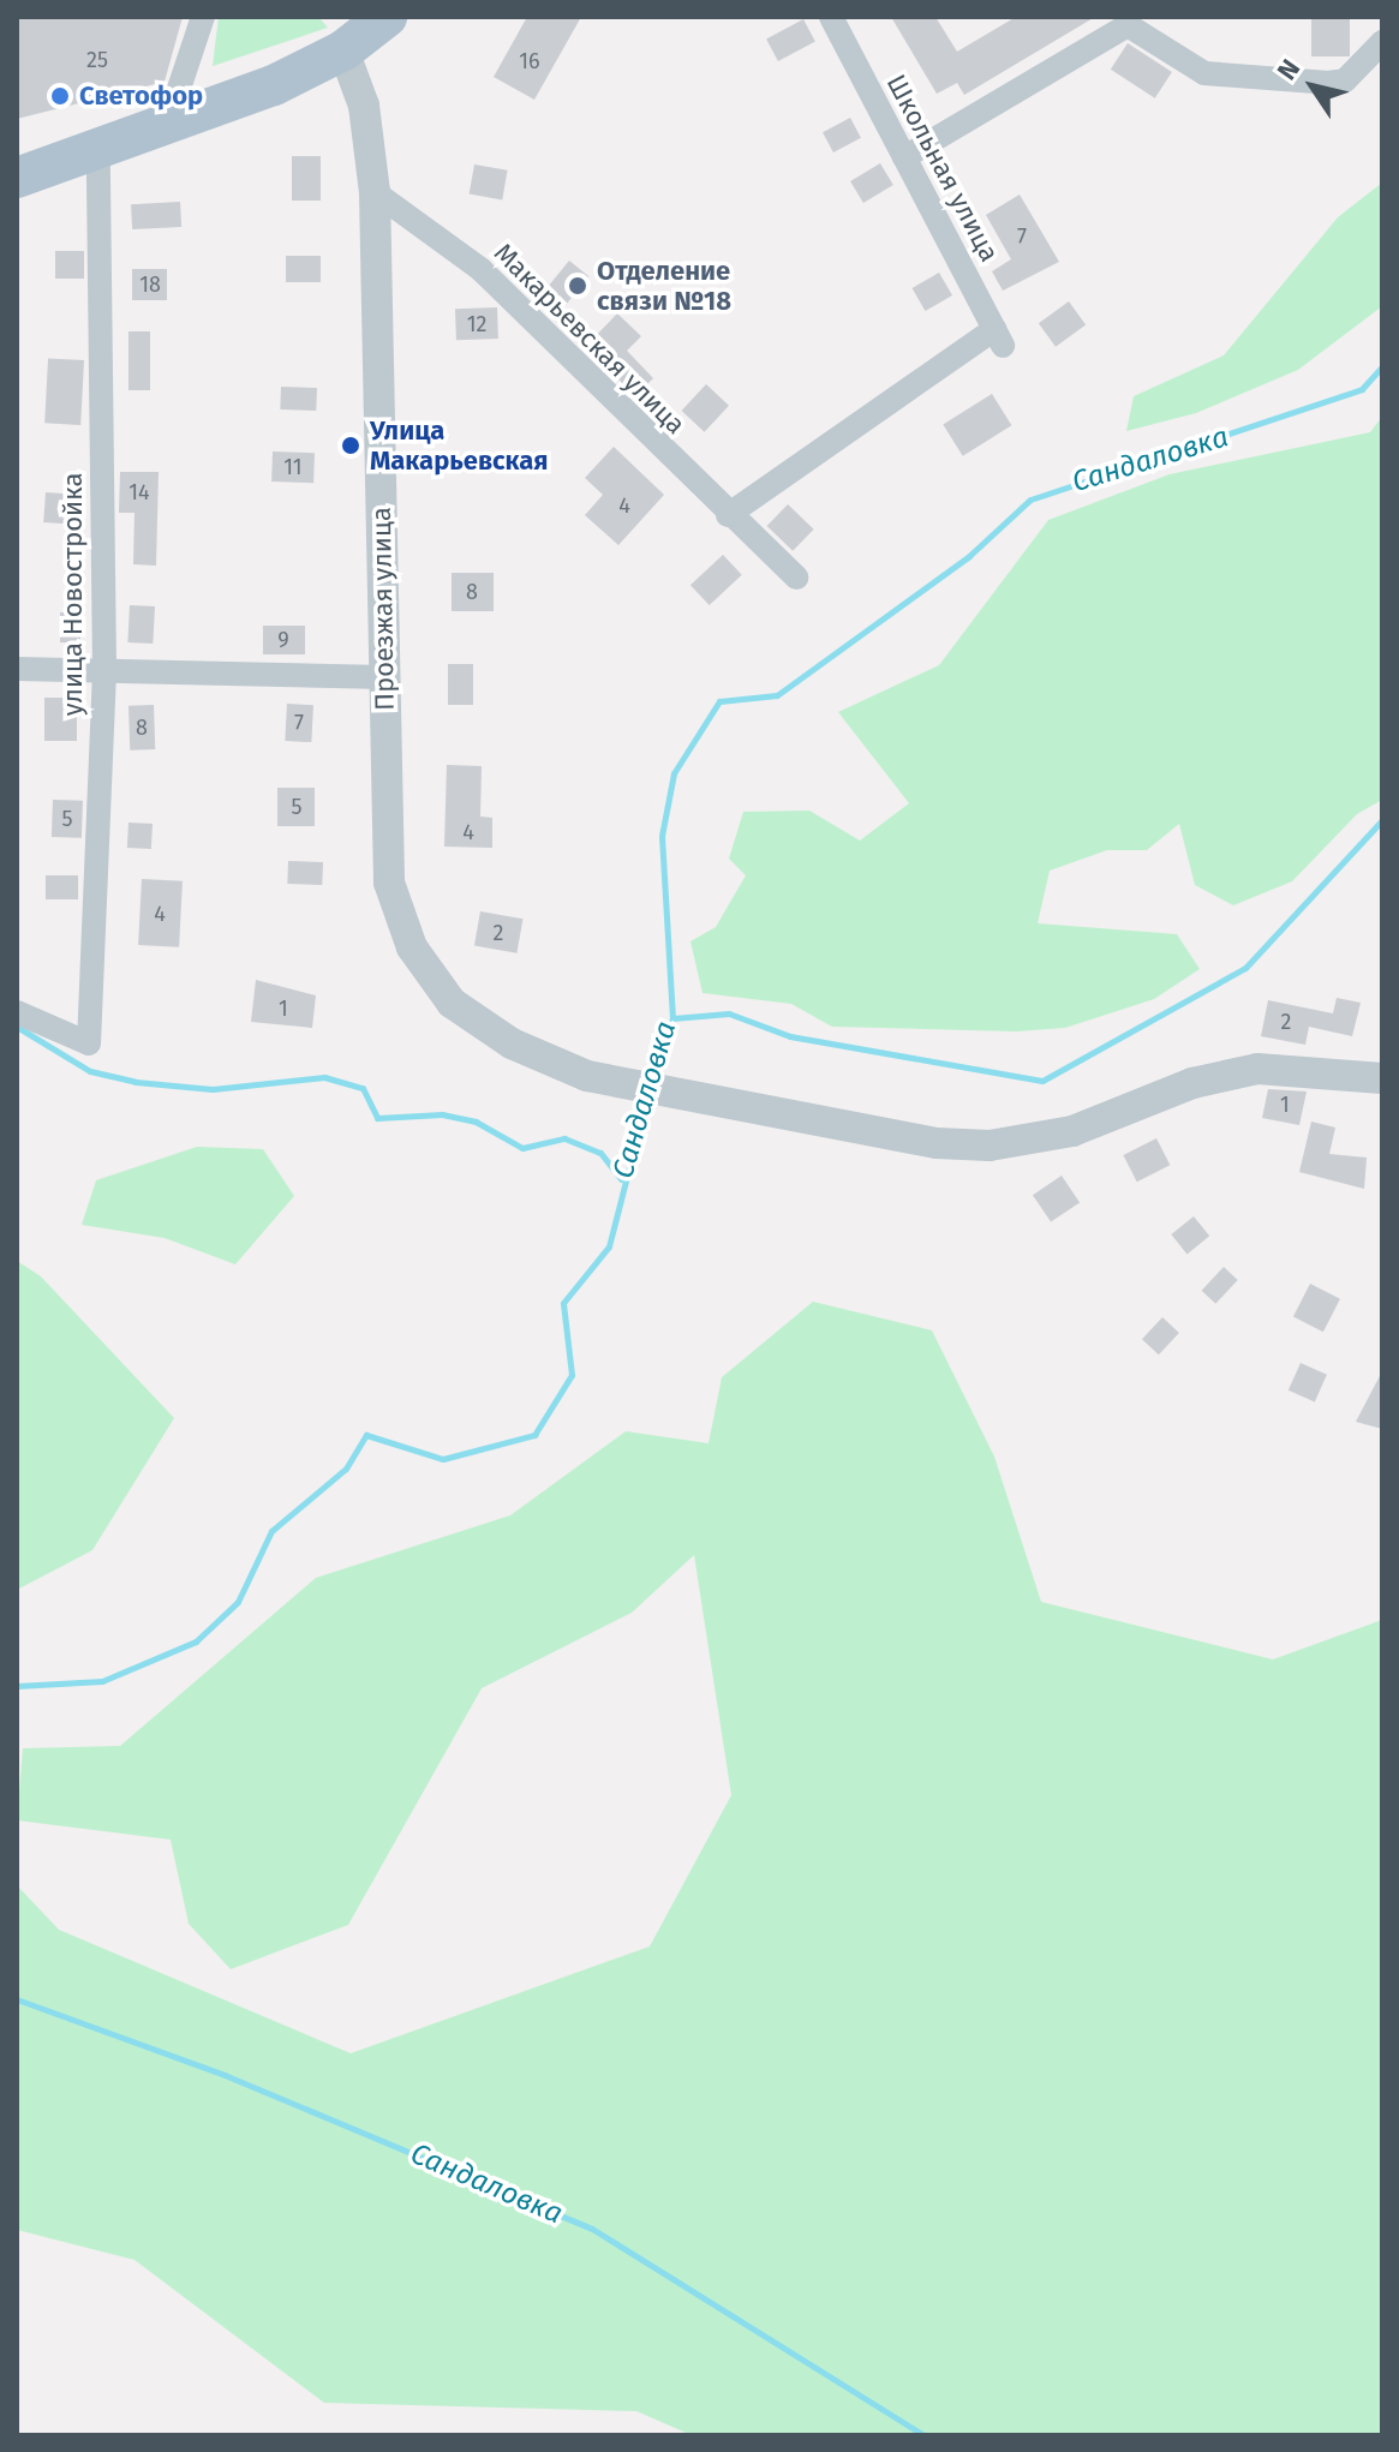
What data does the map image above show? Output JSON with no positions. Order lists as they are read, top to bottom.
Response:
{
  "streets": {
    "street": [
      "Школьная улица",
      "Макарьевская улица",
      "улица Новостройка",
      "Проезжая улица"
    ]
  },
  "crossings": [
    ["Школьная улица", "Макарьевская улица"],
    ["Макарьевская улица", "Проезжая улица"]
  ],
  "water": ["Сандаловка"],
  "places": ["Светофор", "Отделение связи №18", "Улица Макарьевская"],
  "house_numbers": [
    "25",
    "16",
    "7",
    "18",
    "12",
    "11",
    "14",
    "4",
    "8",
    "9",
    "7",
    "8",
    "5",
    "5",
    "4",
    "4",
    "2",
    "1",
    "2",
    "1"
  ],
  "north": "top left"
}
